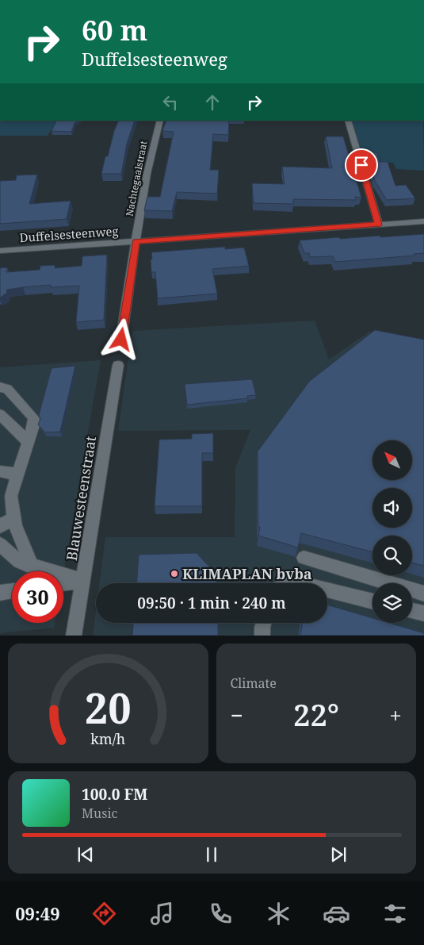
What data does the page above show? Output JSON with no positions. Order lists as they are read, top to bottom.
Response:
{
  "streets": {
    "street": ["Nachtegaalstraat", "Duffelsesteenweg", "Blauwesteenstraat"]
  },
  "crossings": [
    ["Nachtegaalstraat", "Duffelsesteenweg"]
  ],
  "places": ["KLIMAPLAN bvba"],
  "north": "top left",
  "page": {
    "turn": ["60 m", "Duffelsesteenweg"],
    "limit": "30",
    "trip": "09:50 · 1 min · 240 m",
    "tile": "Climate",
    "heat": ["−", "22°", "+"],
    "song": ["100.0 FM", "Music"],
    "tabs": "09:49",
    "gauge": ["20", "km/h"]
  }
}
